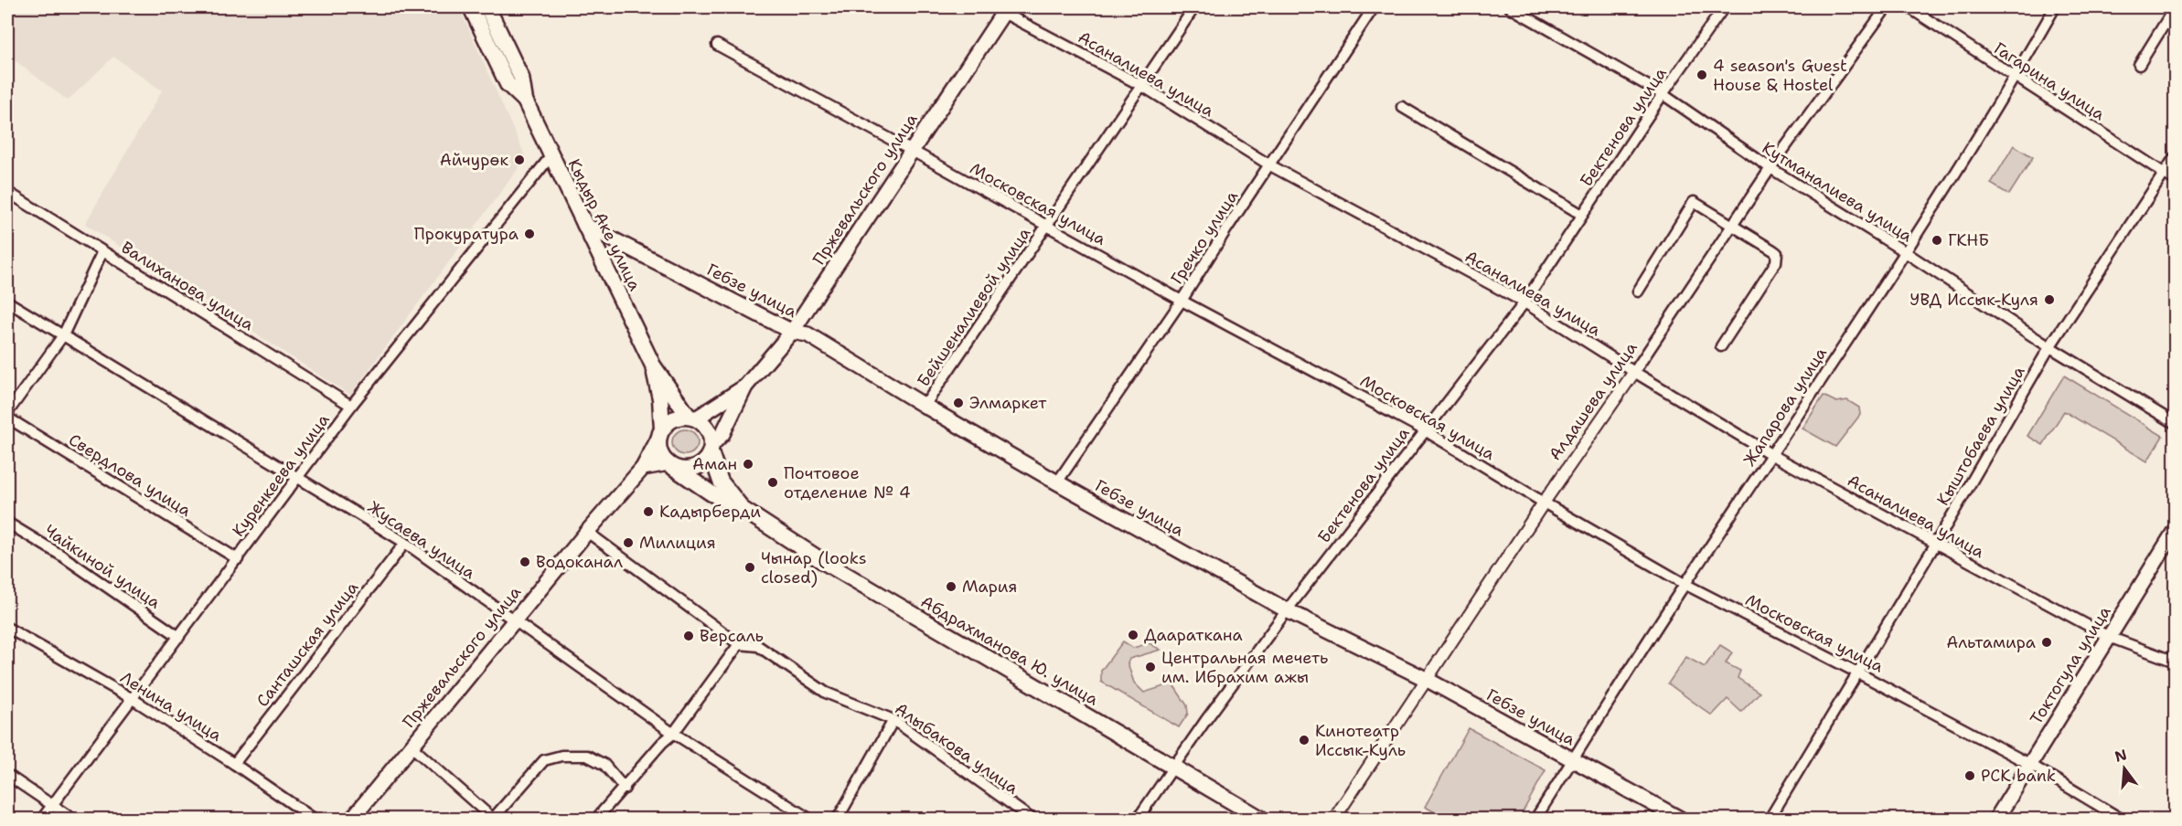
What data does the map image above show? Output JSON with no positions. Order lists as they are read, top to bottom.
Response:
{
  "streets": {
    "highway": ["Кыдыр Аке улица", "Абдрахманова Ю. улица"],
    "main road": ["Пржевальского улица", "Гебзе улица", "Токтогула улица"],
    "street": [
      "Асаналиева улица",
      "Гагарина улица",
      "Бектенова улица",
      "Кутманалиева улица",
      "Московская улица",
      "Гречко улица",
      "Валиханова улица",
      "Бейшеналиевой улица",
      "Алдашева улица",
      "Жапарова улица",
      "Кыштобаева улица",
      "Свердлова улица",
      "Куренкеева улица",
      "Жусаева улица",
      "Чайкиной улица",
      "Санташская улица",
      "Ленина улица",
      "Алыбакова улица"
    ]
  },
  "crossings": [
    ["Асаналиева улица", "Бектенова улица"],
    ["Асаналиева улица", "Пржевальского улица"],
    ["Асаналиева улица", "Гречко улица"],
    ["Асаналиева улица", "Бейшеналиевой улица"],
    ["Асаналиева улица", "Алдашева улица"],
    ["Асаналиева улица", "Жапарова улица"],
    ["Асаналиева улица", "Кыштобаева улица"],
    ["Асаналиева улица", "Токтогула улица"],
    ["Гагарина улица", "Жапарова улица"],
    ["Гагарина улица", "Кыштобаева улица"],
    ["Бектенова улица", "Кутманалиева улица"],
    ["Бектенова улица", "Московская улица"],
    ["Бектенова улица", "Гебзе улица"],
    ["Бектенова улица", "Абдрахманова Ю. улица"],
    ["Пржевальского улица", "Московская улица"],
    ["Пржевальского улица", "Кыдыр Аке улица"],
    ["Пржевальского улица", "Гебзе улица"],
    ["Пржевальского улица", "Жусаева улица"],
    ["Пржевальского улица", "Абдрахманова Ю. улица"],
    ["Пржевальского улица", "Алыбакова улица"],
    ["Кутманалиева улица", "Алдашева улица"],
    ["Кутманалиева улица", "Жапарова улица"],
    ["Кутманалиева улица", "Кыштобаева улица"],
    ["Московская улица", "Гречко улица"],
    ["Московская улица", "Бейшеналиевой улица"],
    ["Московская улица", "Алдашева улица"],
    ["Московская улица", "Жапарова улица"],
    ["Московская улица", "Кыштобаева улица"],
    ["Московская улица", "Токтогула улица"],
    ["Кыдыр Аке улица", "Гебзе улица"],
    ["Кыдыр Аке улица", "Куренкеева улица"],
    ["Кыдыр Аке улица", "Абдрахманова Ю. улица"],
    ["Гречко улица", "Гебзе улица"],
    ["Валиханова улица", "Куренкеева улица"],
    ["Гебзе улица", "Бейшеналиевой улица"],
    ["Гебзе улица", "Алдашева улица"],
    ["Гебзе улица", "Жапарова улица"],
    ["Свердлова улица", "Куренкеева улица"],
    ["Куренкеева улица", "Жусаева улица"],
    ["Куренкеева улица", "Чайкиной улица"],
    ["Куренкеева улица", "Ленина улица"],
    ["Жусаева улица", "Санташская улица"],
    ["Санташская улица", "Ленина улица"]
  ],
  "places": [
    "4 season's Guest House & Hostel",
    "Айчурөк",
    "Прокуратура",
    "ГКНБ",
    "УВД Иссык-Куля",
    "Элмаркет",
    "Аман",
    "Почтовое отделение № 4",
    "Кадырберди",
    "Милиция",
    "Водоканал",
    "Чынар (looks closed)",
    "Мария",
    "Даараткана",
    "Версаль",
    "Альтамира",
    "Центральная мечеть им. Ибрахим ажы",
    "Кинотеатр Иссык-Куль",
    "PCK bank"
  ],
  "north": "top"
}
